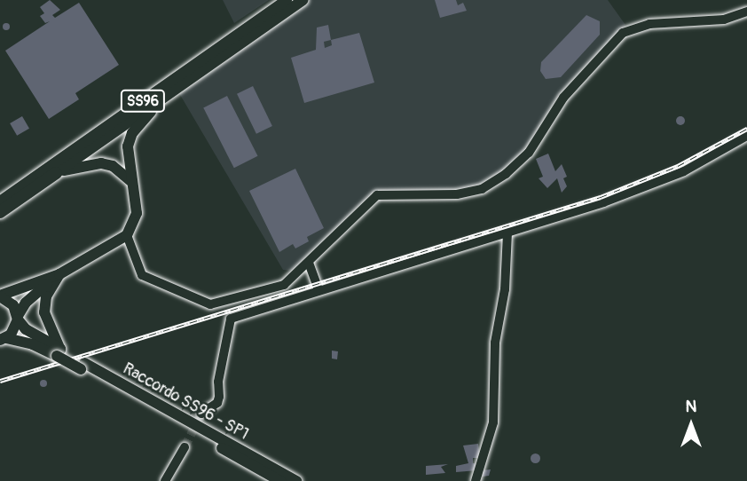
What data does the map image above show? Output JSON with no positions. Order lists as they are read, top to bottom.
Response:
{
  "streets": {
    "main road": ["SS96", "Raccordo SS96 - SP1"]
  },
  "north": "top"
}
